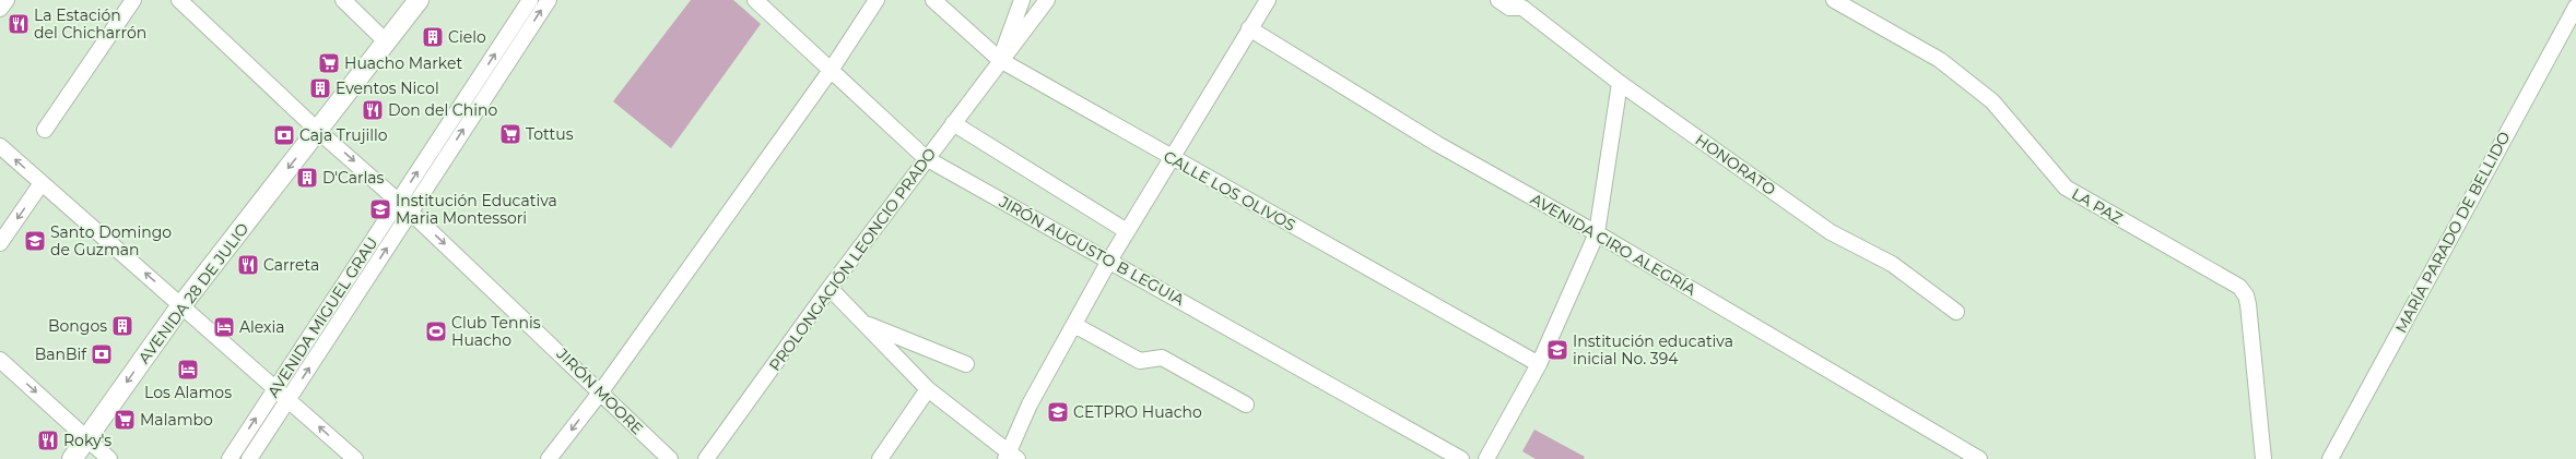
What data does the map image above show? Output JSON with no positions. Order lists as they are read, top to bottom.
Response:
{
  "streets": {
    "main road": ["AVENIDA 28 DE JULIO"],
    "street": [
      "HONORATO",
      "CALLE LOS OLIVOS",
      "LA PAZ",
      "MARÍA PARADO DE BELLIDO",
      "AVENIDA CIRO ALEGRÍA",
      "JIRÓN AUGUSTO B LEGUIA",
      "PROLONGACIÓN LEONCIO PRADO",
      "AVENIDA MIGUEL GRAU",
      "JIRÓN MOORE"
    ]
  },
  "crossings": [
    ["CALLE LOS OLIVOS", "PROLONGACIÓN LEONCIO PRADO"],
    ["JIRÓN AUGUSTO B LEGUIA", "PROLONGACIÓN LEONCIO PRADO"],
    ["AVENIDA 28 DE JULIO", "JIRÓN MOORE"],
    ["AVENIDA MIGUEL GRAU", "JIRÓN MOORE"]
  ],
  "one_way": ["AVENIDA 28 DE JULIO", "JIRÓN MOORE"],
  "places": {
    "restaurant": [
      "La Estación del Chicharrón",
      "Don del Chino",
      "Carreta",
      "Roky's"
    ],
    "building": [
      "Cielo",
      "Eventos Nicol",
      "D'Carlas",
      "Bongos"
    ],
    "supermarket": ["Huacho Market", "Tottus", "Malambo"],
    "bank": ["Caja Trujillo", "BanBif"],
    "school or university": [
      "Institución Educativa Maria Montessori",
      "Santo Domingo de Guzman",
      "Institución educativa inicial No. 394",
      "CETPRO Huacho"
    ],
    "hotel": ["Alexia", "Los Alamos"],
    "sports": ["Club Tennis Huacho"]
  }
}
